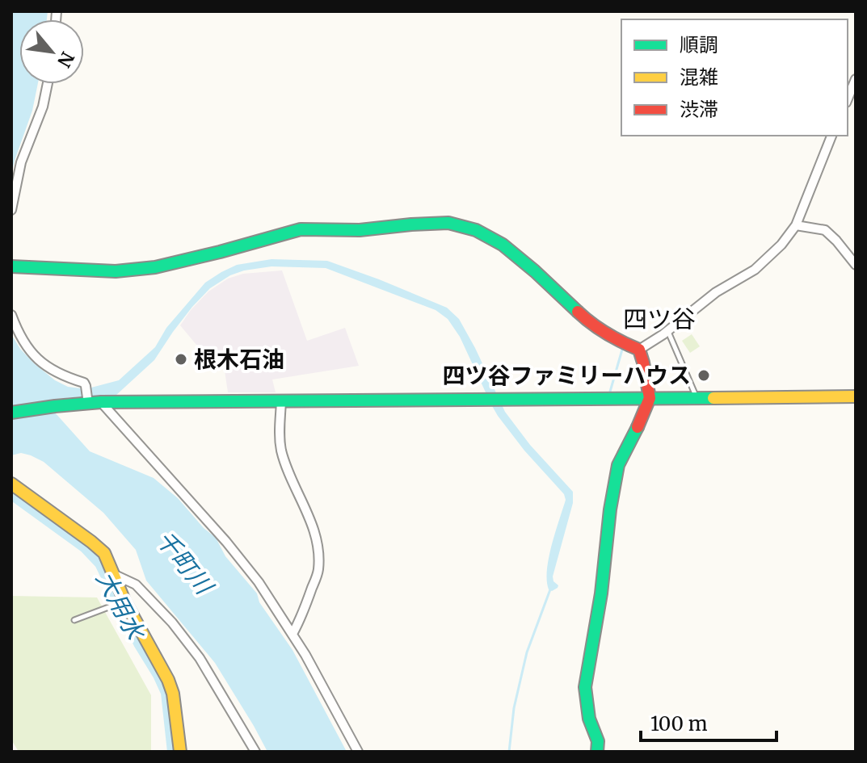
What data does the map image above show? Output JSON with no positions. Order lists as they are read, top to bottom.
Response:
{
  "districts": ["四ツ谷"],
  "water": ["千町川", "大用水"],
  "places": ["根木石油", "四ツ谷ファミリーハウス"],
  "legend": ["順調", "混雑", "渋滞"],
  "scale_bar": "100 m",
  "north": "bottom right"
}
